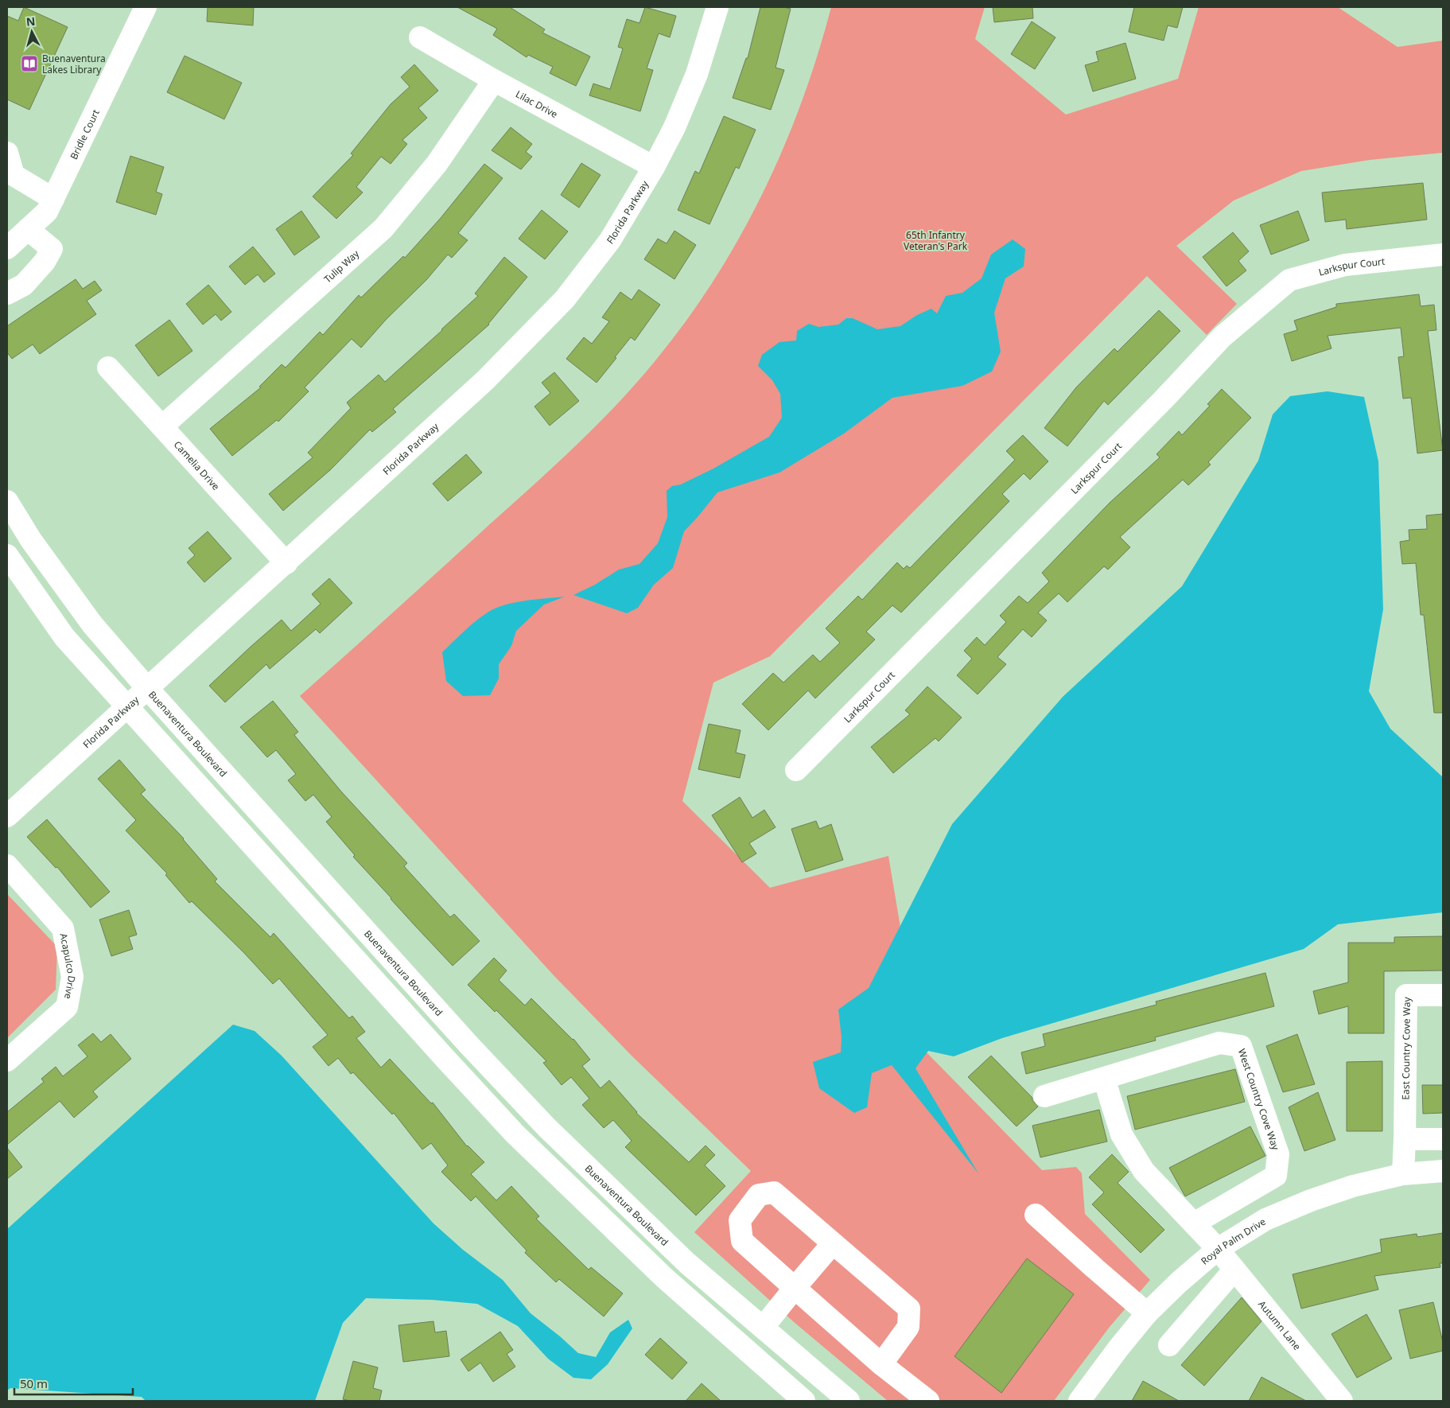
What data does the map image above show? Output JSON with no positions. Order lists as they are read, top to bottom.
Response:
{
  "streets": {
    "street": [
      "Lilac Drive",
      "Bridle Court",
      "Florida Parkway",
      "Tulip Way",
      "Larkspur Court",
      "Camelia Drive",
      "Buenaventura Boulevard",
      "Acapulco Drive",
      "East Country Cove Way",
      "West Country Cove Way",
      "Royal Palm Drive",
      "Autumn Lane"
    ]
  },
  "crossings": [
    ["Lilac Drive", "Florida Parkway"],
    ["Lilac Drive", "Tulip Way"],
    ["Florida Parkway", "Camelia Drive"],
    ["Florida Parkway", "Buenaventura Boulevard"],
    ["Tulip Way", "Camelia Drive"],
    ["East Country Cove Way", "Royal Palm Drive"],
    ["Royal Palm Drive", "Autumn Lane"]
  ],
  "parks": ["65th Infantry Veteran's Park"],
  "places": {
    "library": ["Buenaventura Lakes Library"]
  },
  "scale_bar": "50 m",
  "north": "top"
}
